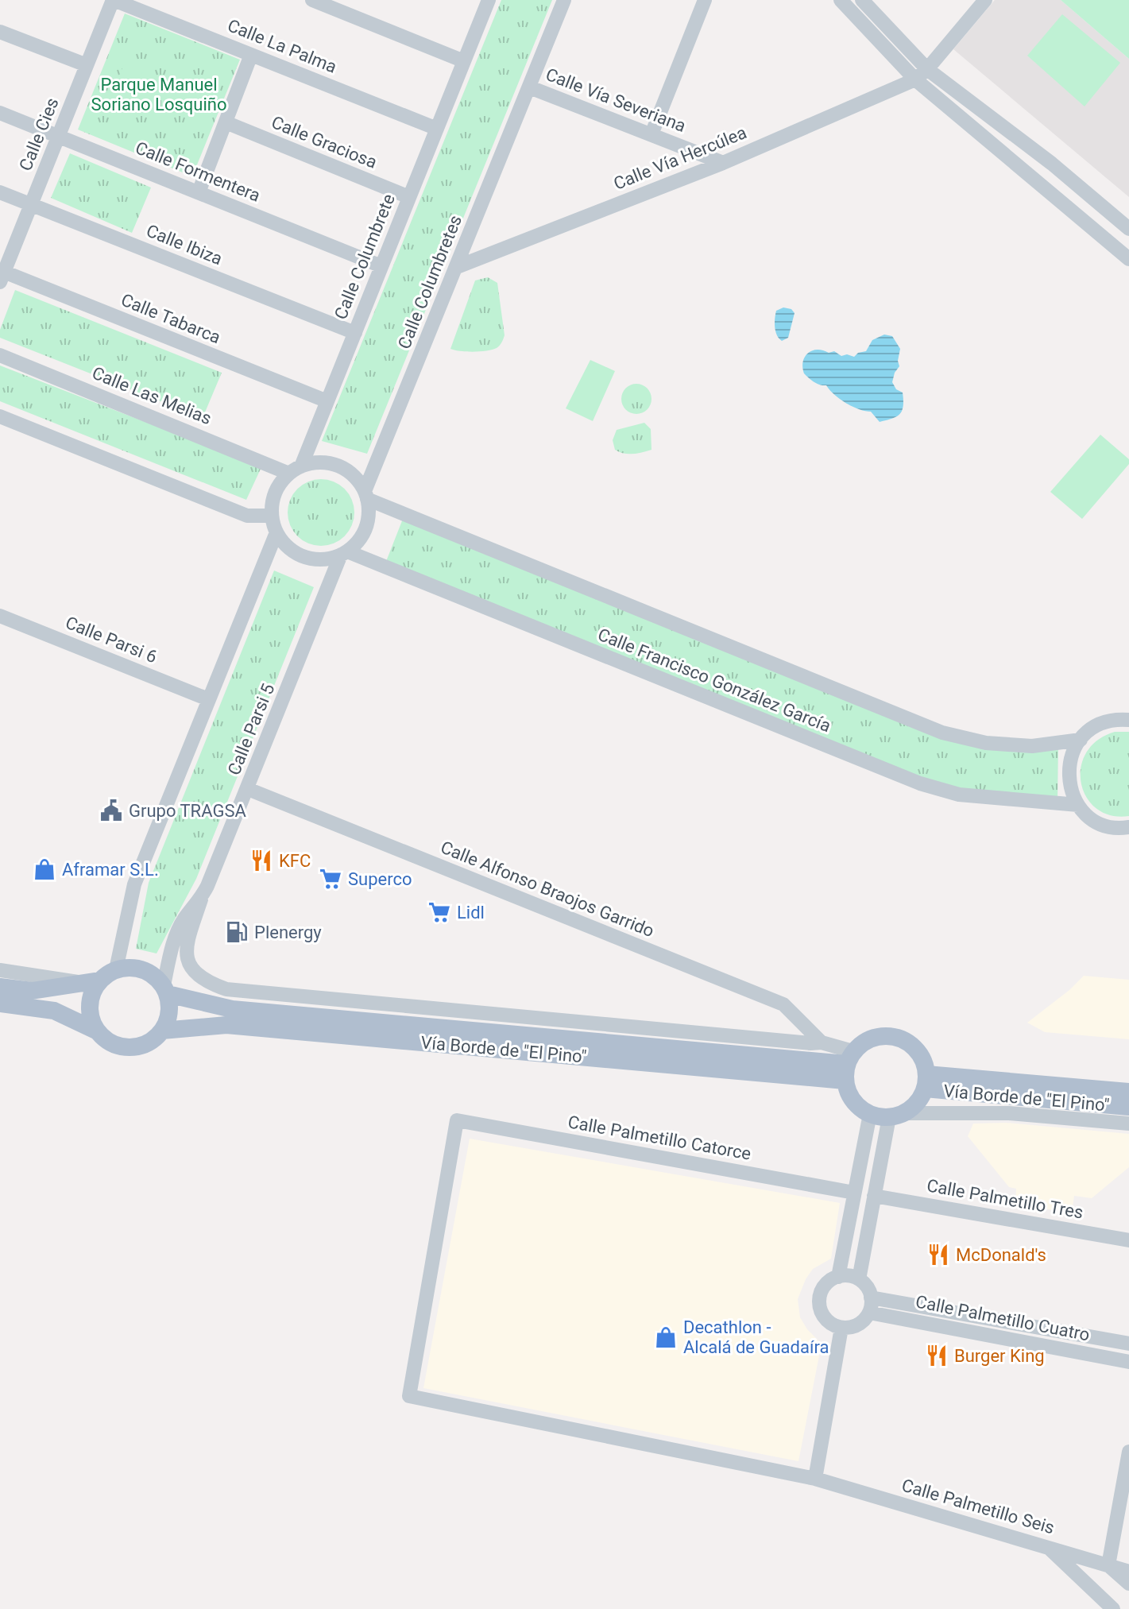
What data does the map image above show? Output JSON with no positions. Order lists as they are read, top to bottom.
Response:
{
  "streets": {
    "main road": ["Vía Borde de \"El Pino\""],
    "street": [
      "Calle La Palma",
      "Calle Vía Severiana",
      "Calle Cies",
      "Calle Graciosa",
      "Calle Vía Hercúlea",
      "Calle Formentera",
      "Calle Ibiza",
      "Calle Columbrete",
      "Calle Columbretes",
      "Calle Tabarca",
      "Calle Las Melias",
      "Calle Parsi 6",
      "Calle Francisco González García",
      "Calle Parsi 5",
      "Calle Alfonso Braojos Garrido",
      "Calle Palmetillo Catorce",
      "Calle Palmetillo Tres",
      "Calle Palmetillo Cuatro",
      "Calle Palmetillo Seis"
    ]
  },
  "crossings": [
    ["Calle La Palma", "Calle Cies"],
    ["Calle La Palma", "Calle Columbrete"],
    ["Calle Vía Severiana", "Calle Vía Hercúlea"],
    ["Calle Vía Severiana", "Calle Columbretes"],
    ["Calle Cies", "Calle Formentera"],
    ["Calle Cies", "Calle Ibiza"],
    ["Calle Cies", "Calle Tabarca"],
    ["Calle Graciosa", "Calle Columbrete"],
    ["Calle Vía Hercúlea", "Calle Columbretes"],
    ["Calle Formentera", "Calle Columbrete"],
    ["Calle Ibiza", "Calle Columbrete"],
    ["Calle Columbrete", "Calle Columbretes"],
    ["Calle Columbrete", "Calle Tabarca"],
    ["Calle Columbrete", "Calle Las Melias"],
    ["Calle Columbrete", "Calle Francisco González García"],
    ["Calle Columbrete", "Calle Parsi 5"],
    ["Calle Columbretes", "Calle Las Melias"],
    ["Calle Columbretes", "Calle Francisco González García"],
    ["Calle Columbretes", "Calle Parsi 5"],
    ["Calle Las Melias", "Calle Francisco González García"],
    ["Calle Las Melias", "Calle Parsi 5"],
    ["Calle Francisco González García", "Calle Parsi 5"],
    ["Calle Parsi 5", "Calle Alfonso Braojos Garrido"],
    ["Calle Parsi 5", "Vía Borde de \"El Pino\""],
    ["Calle Palmetillo Catorce", "Calle Palmetillo Seis"]
  ],
  "parks": ["Parque Manuel Soriano Losquiño"],
  "places": {
    "public building": ["Grupo TRAGSA"],
    "restaurant": ["KFC", "McDonald's", "Burger King"],
    "shop": ["Aframar S.L.", "Decathlon - Alcalá de Guadaíra"],
    "supermarket": ["Superco", "Lidl"],
    "fuel station": ["Plenergy"]
  }
}
